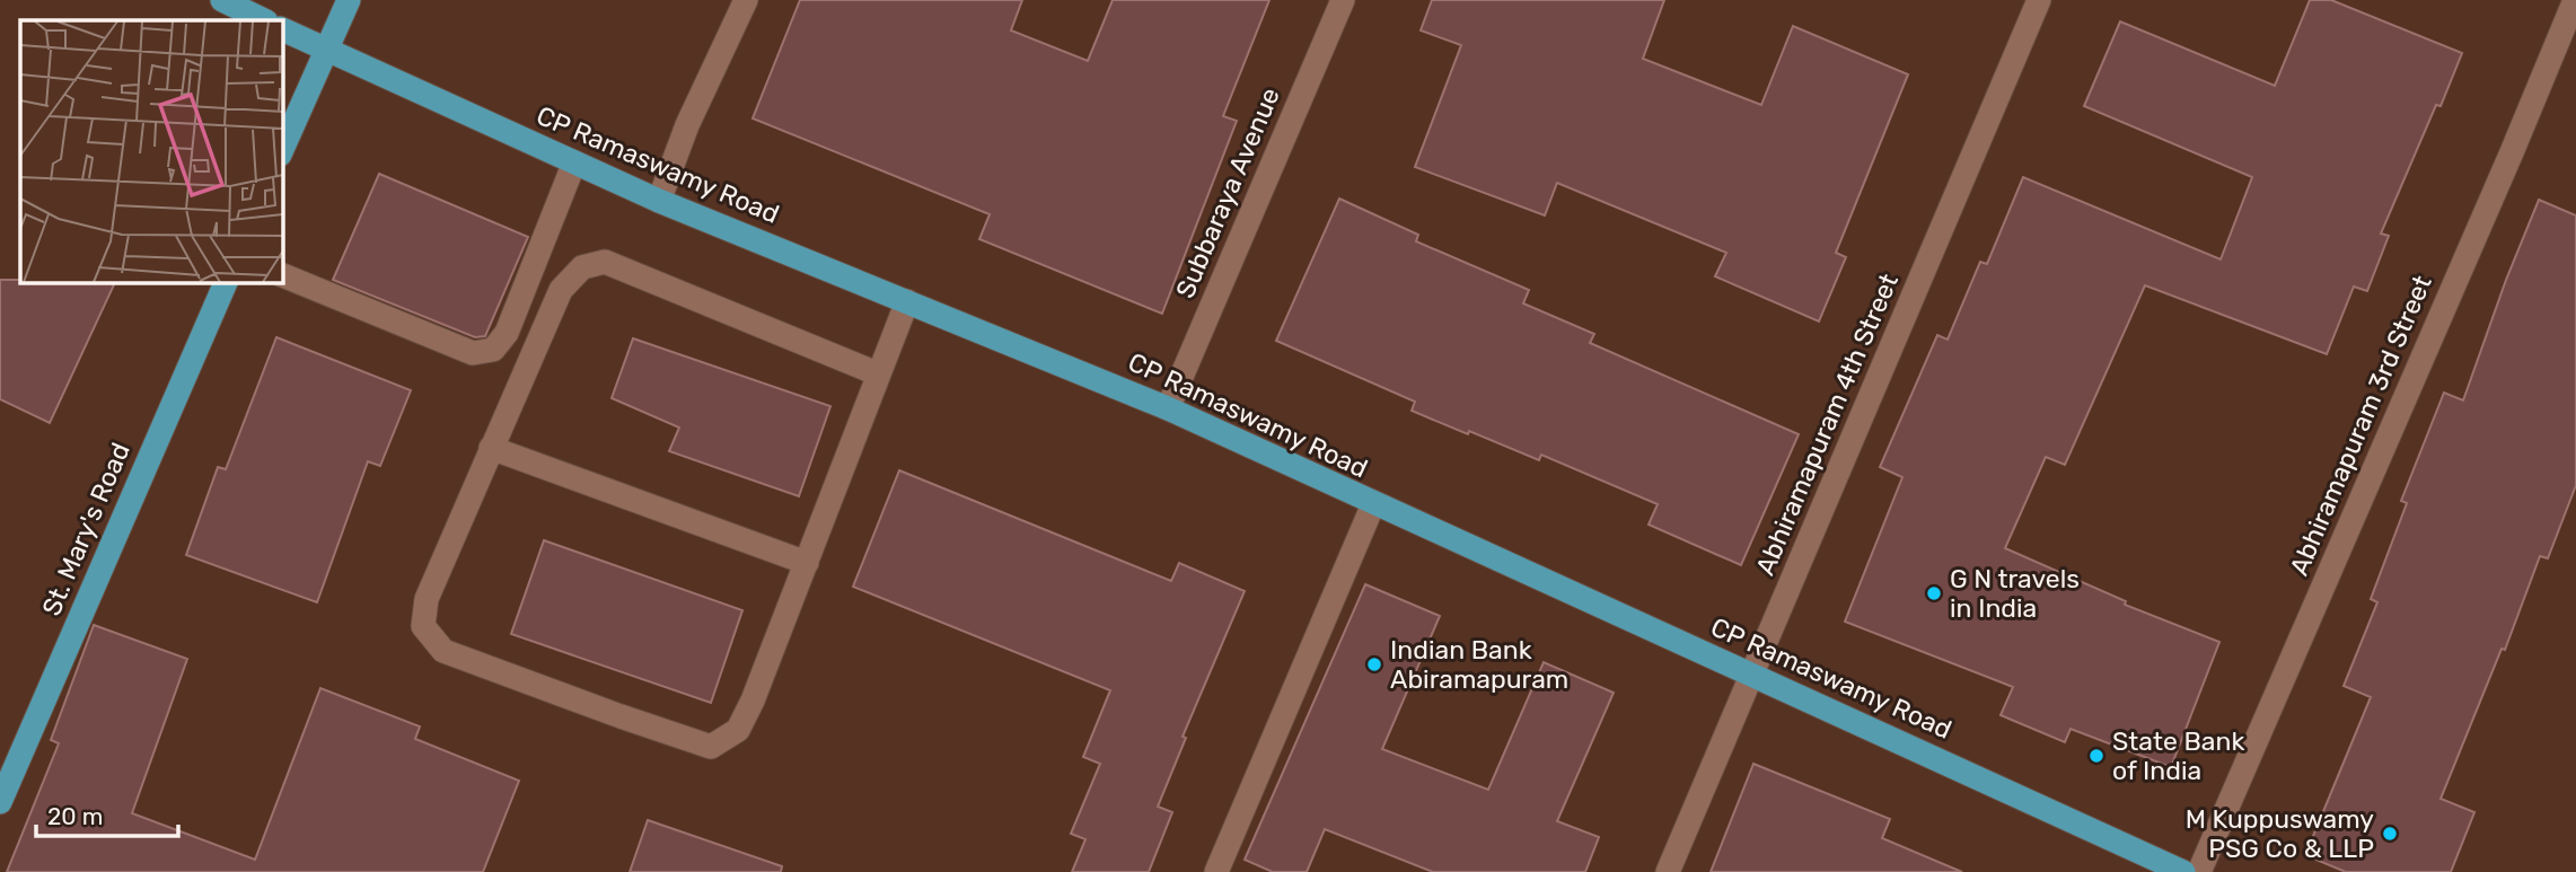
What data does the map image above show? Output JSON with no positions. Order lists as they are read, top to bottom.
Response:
{
  "streets": {
    "main road": ["CP Ramaswamy Road", "St. Mary's Road"],
    "street": ["Subbaraya Avenue", "Abhiramapuram 4th Street", "Abhiramapuram 3rd Street"]
  },
  "crossings": [
    ["CP Ramaswamy Road", "Subbaraya Avenue"],
    ["CP Ramaswamy Road", "Abhiramapuram 4th Street"]
  ],
  "places": [
    "G N travels in India",
    "Indian Bank Abiramapuram",
    "State Bank of India",
    "M Kuppuswamy PSG Co & LLP"
  ],
  "scale_bar": "20 m"
}
